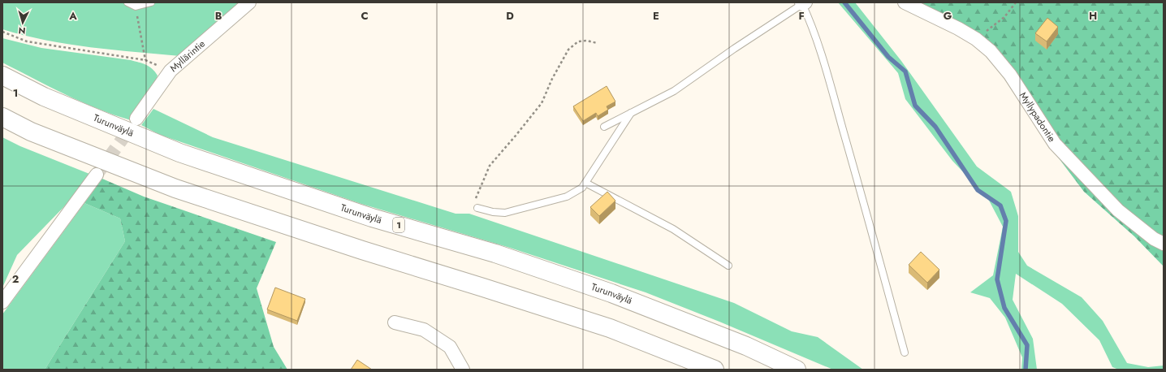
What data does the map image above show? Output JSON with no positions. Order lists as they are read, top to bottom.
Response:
{
  "streets": {
    "highway": ["Turunväylä", "1"],
    "street": ["Myllärintie", "Myllypadontie"]
  },
  "north": "bottom",
  "grid": {
    "columns": [
      "A",
      "B",
      "C",
      "D",
      "E",
      "F",
      "G",
      "H"
    ],
    "rows": ["1", "2"]
  }
}
